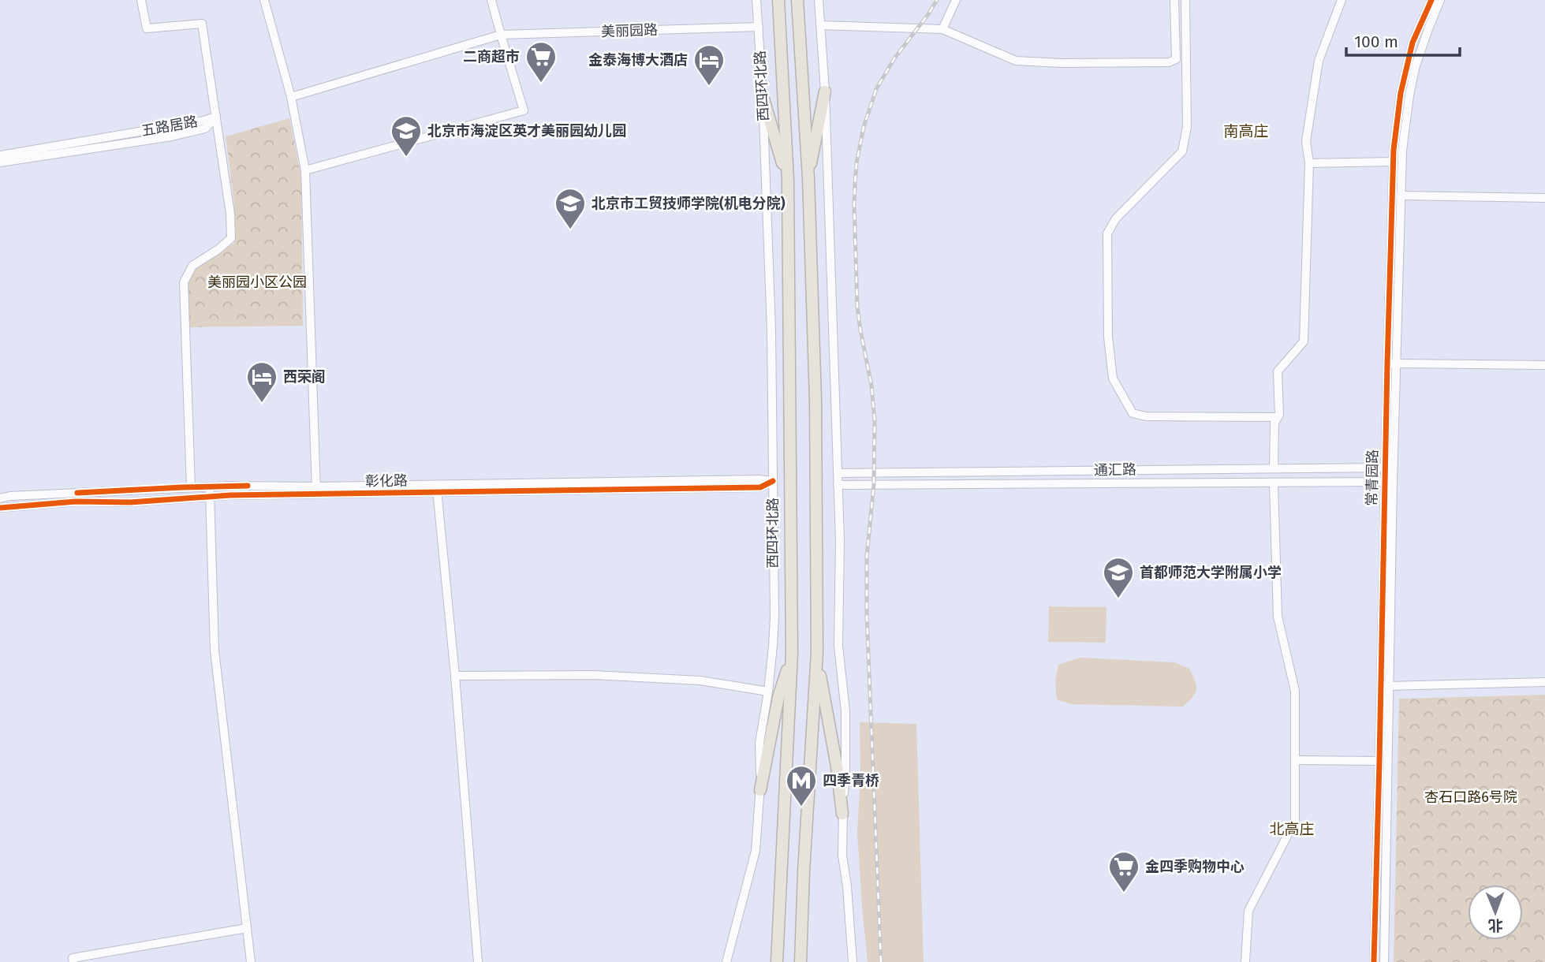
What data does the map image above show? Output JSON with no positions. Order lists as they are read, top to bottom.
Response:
{
  "streets": {
    "highway": ["西四环北路"],
    "street": [
      "美丽园路",
      "五路居路",
      "通汇路",
      "常青园路",
      "彰化路"
    ]
  },
  "crossings": [
    ["美丽园路", "西四环北路"],
    ["西四环北路", "彰化路"],
    ["通汇路", "常青园路"]
  ],
  "districts": ["南高庄", "北高庄"],
  "parks": ["美丽园小区公园", "杏石口路6号院"],
  "places": {
    "supermarket": ["二商超市", "金四季购物中心"],
    "hotel": ["金泰海博大酒店", "西荣阁"],
    "school or university": ["北京市海淀区英才美丽园幼儿园", "北京市工贸技师学院(机电分院)", "首都师范大学附属小学"],
    "metro station": ["四季青桥"]
  },
  "scale_bar": "100 m",
  "north": "bottom"
}
